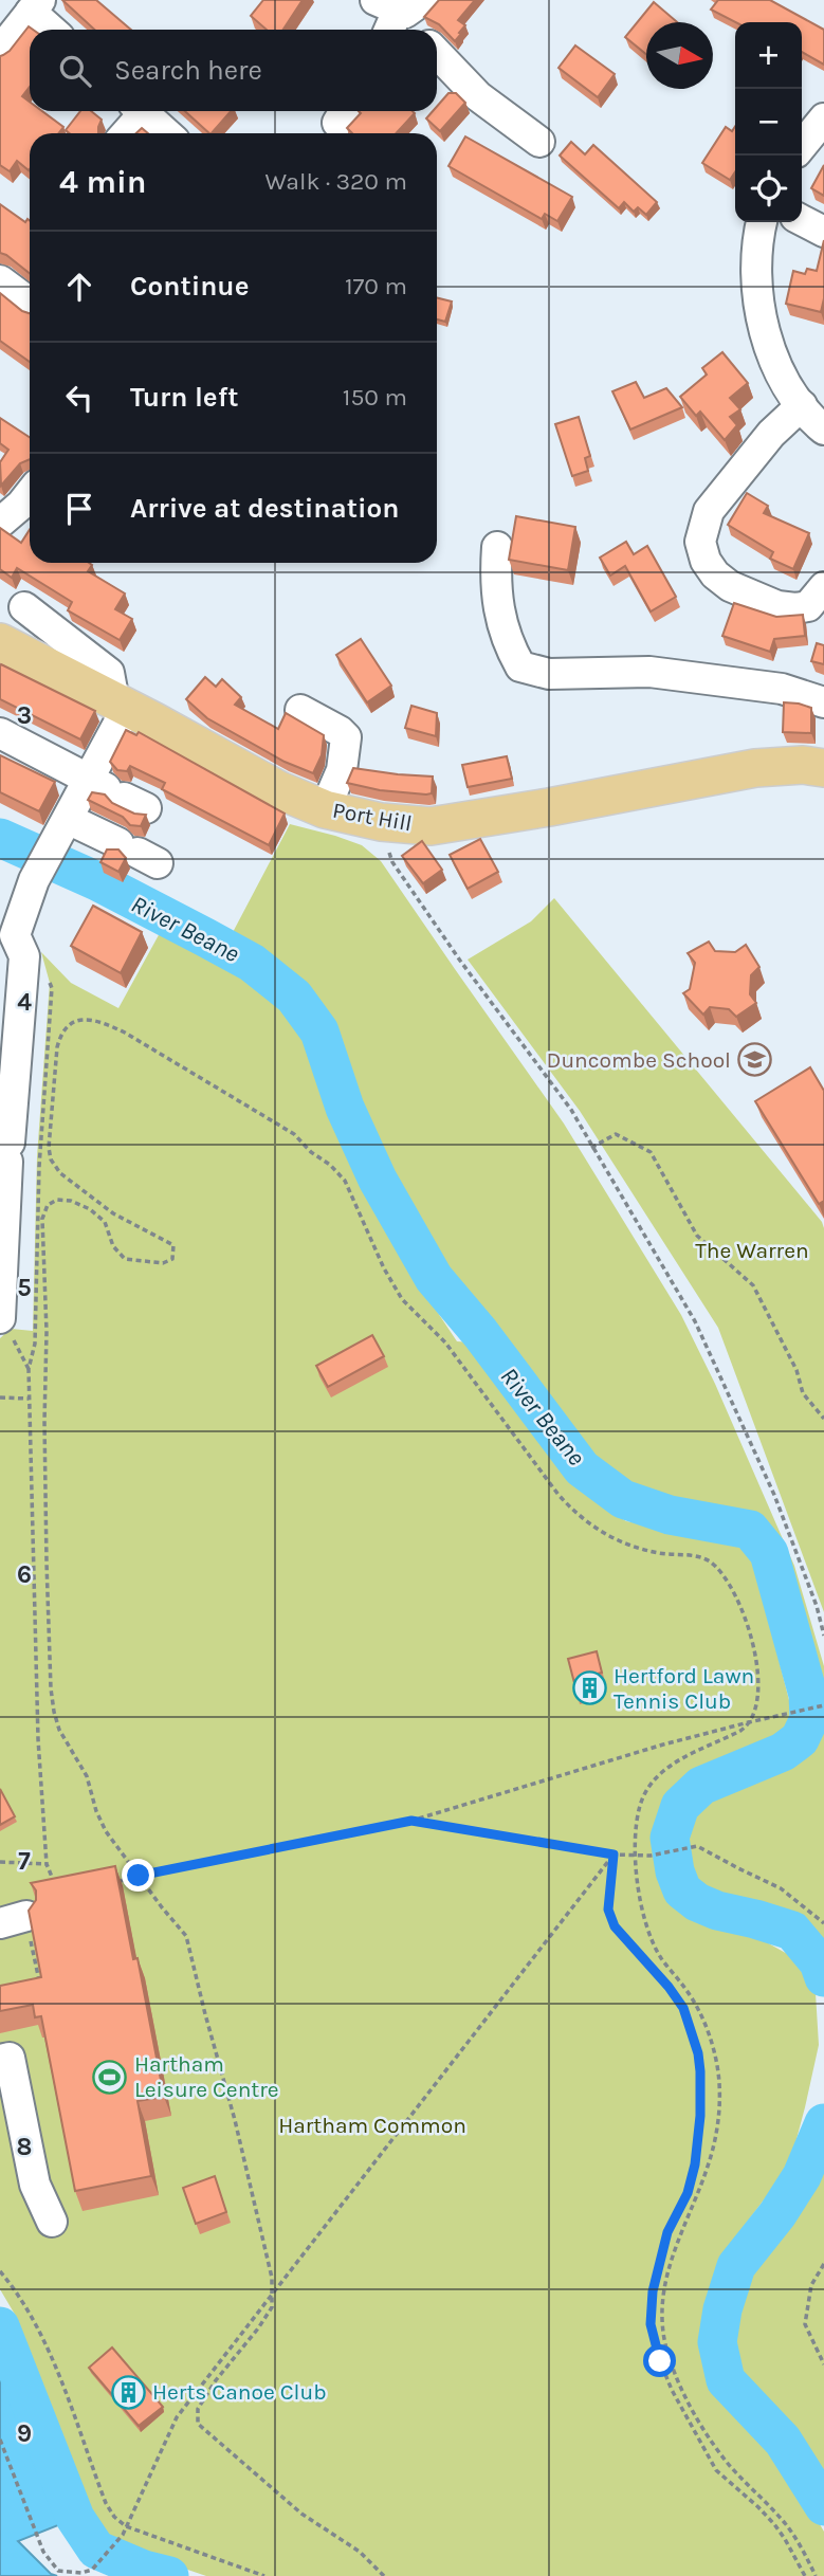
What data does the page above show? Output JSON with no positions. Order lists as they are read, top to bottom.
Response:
{
  "streets": {
    "main road": ["Port Hill"]
  },
  "water": ["River Beane"],
  "parks": ["The Warren", "Hartham Common"],
  "places": {
    "school or university": ["Duncombe School"],
    "building": ["Hertford Lawn Tennis Club", "Herts Canoe Club"],
    "sports": ["Hartham Leisure Centre"]
  },
  "north": "right",
  "page": {
    "map_buttons": ["+", "−"],
    "search": "Search here",
    "heading": ["4 min", "Walk · 320 m"],
    "list": [
      ["Continue", "170 m"],
      ["Turn left", "150 m"],
      "Arrive at destination"
    ]
  },
  "grid": {
    "rows": [
      "3",
      "4",
      "5",
      "6",
      "7",
      "8",
      "9"
    ]
  }
}
